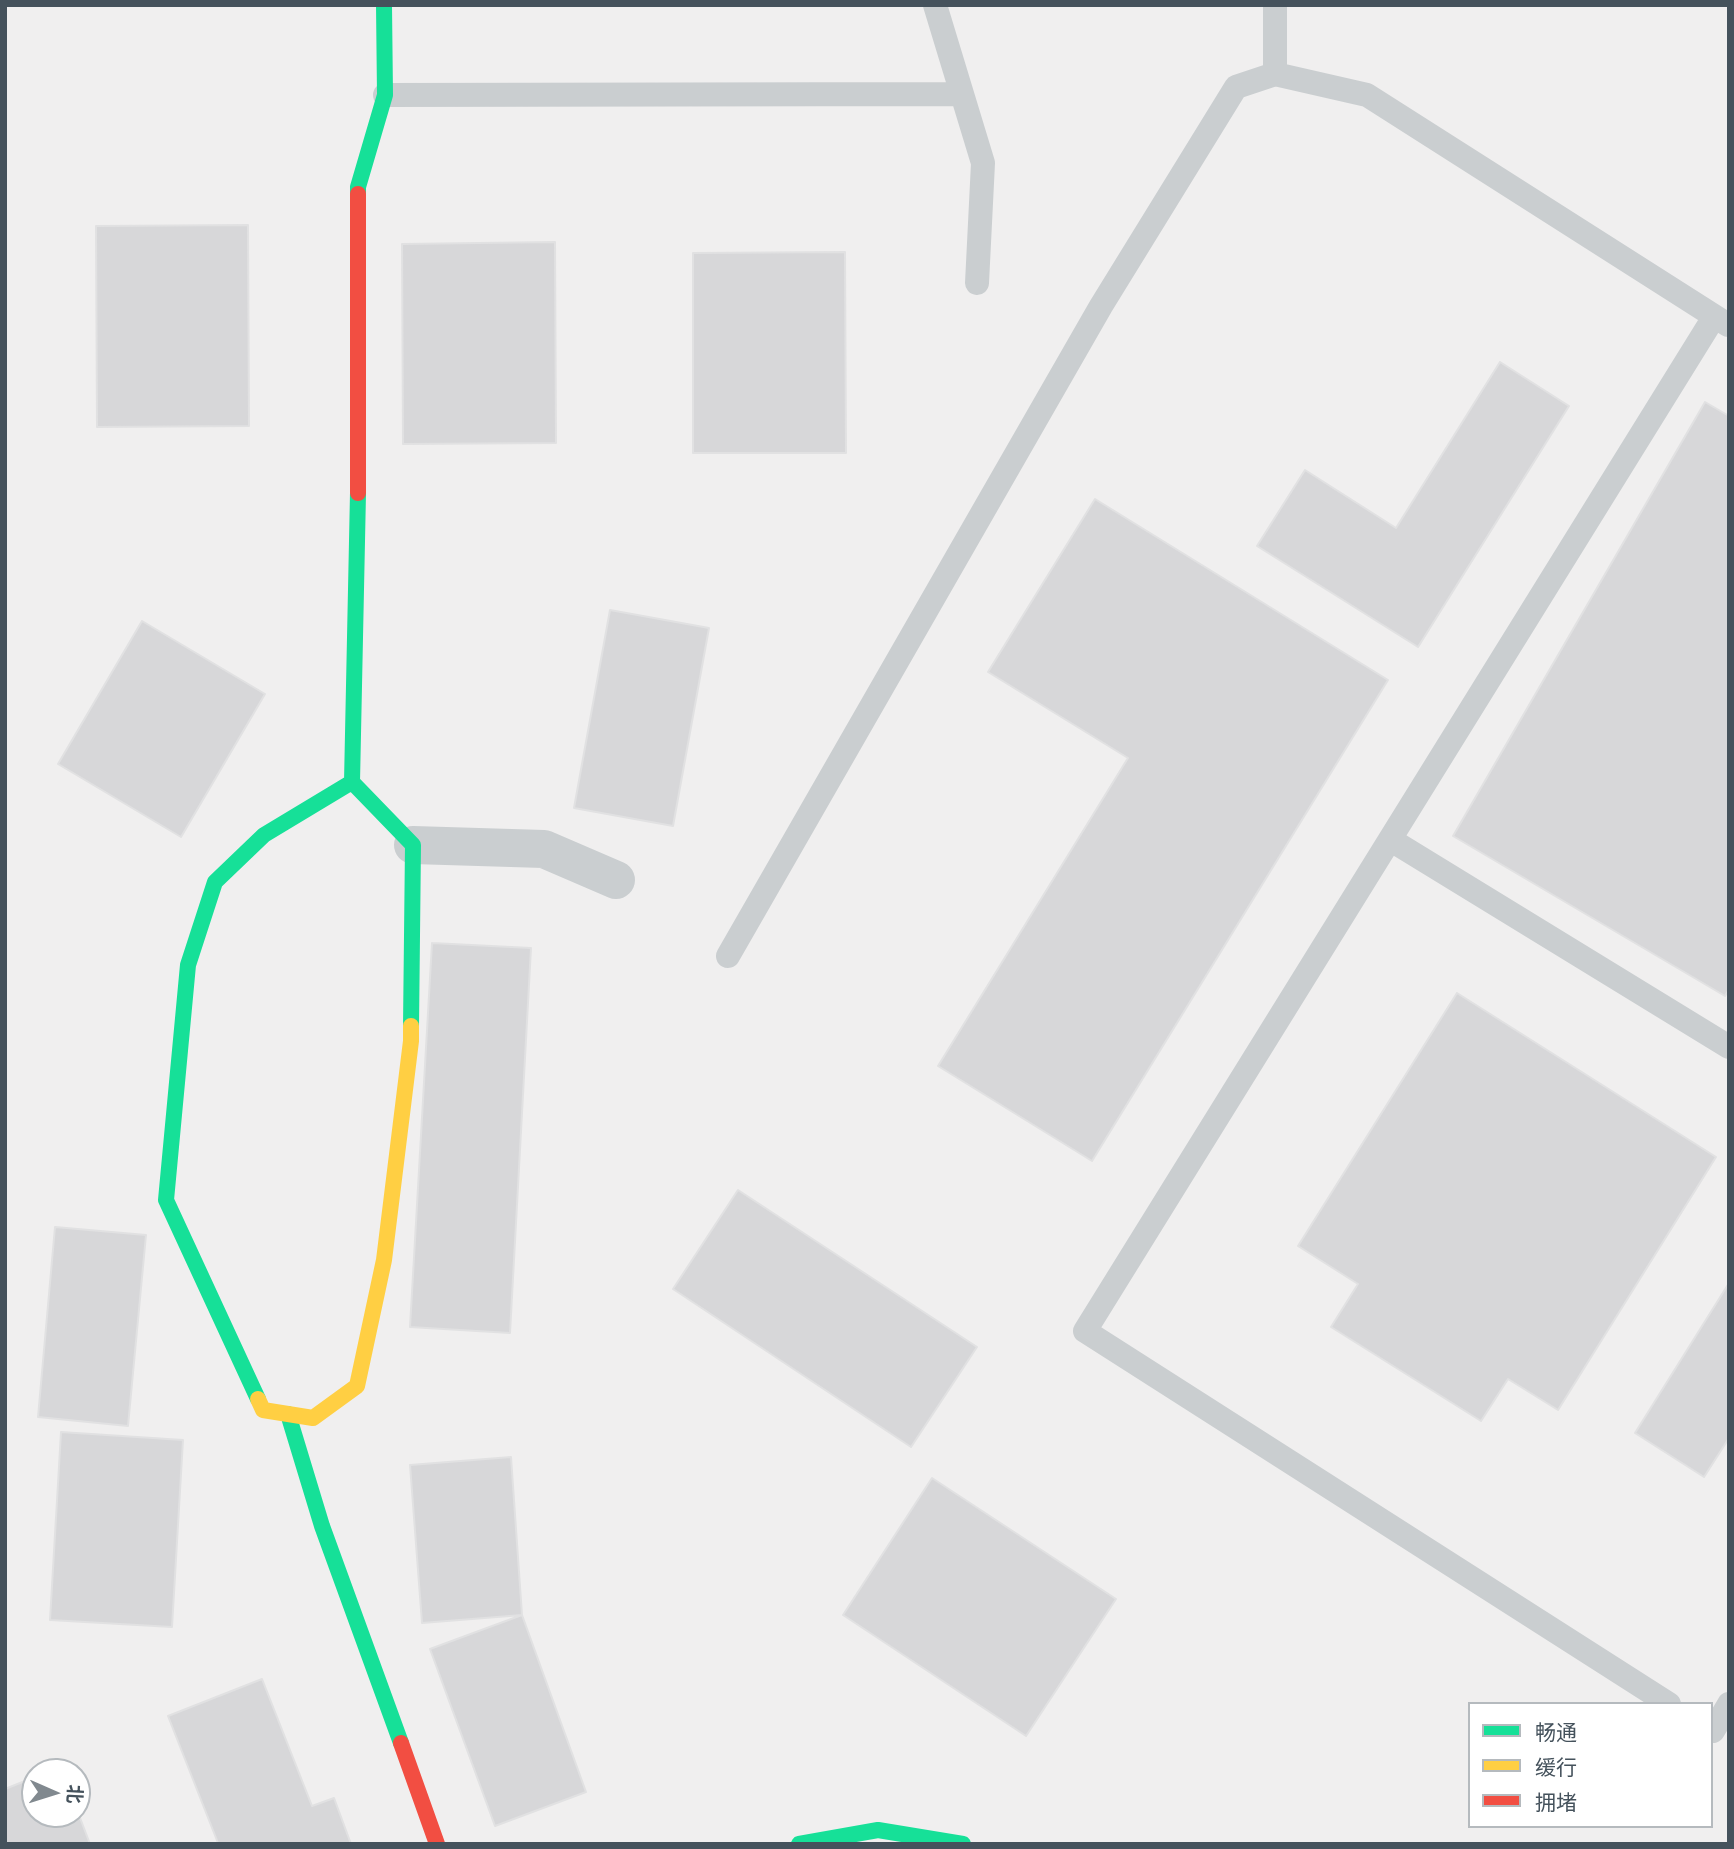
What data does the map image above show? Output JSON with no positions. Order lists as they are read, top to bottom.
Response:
{
  "legend": ["畅通", "缓行", "拥堵"],
  "north": "right"
}
